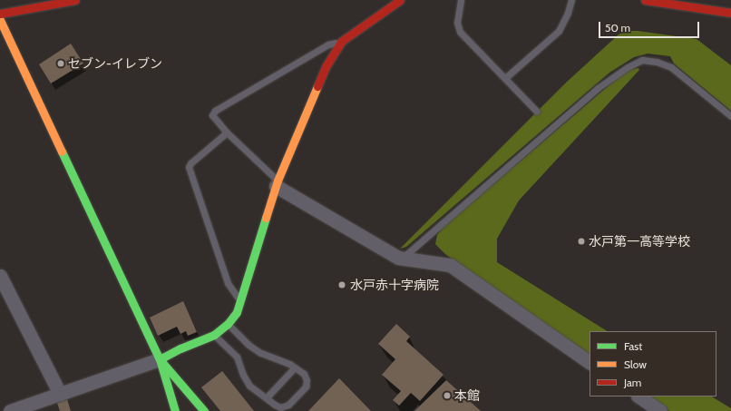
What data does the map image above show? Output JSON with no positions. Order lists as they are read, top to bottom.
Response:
{
  "places": [
    "セブン-イレブン",
    "水戸第一高等学校",
    "水戸赤十字病院",
    "本館"
  ],
  "legend": ["Fast", "Slow", "Jam"],
  "scale_bar": "50 m"
}
